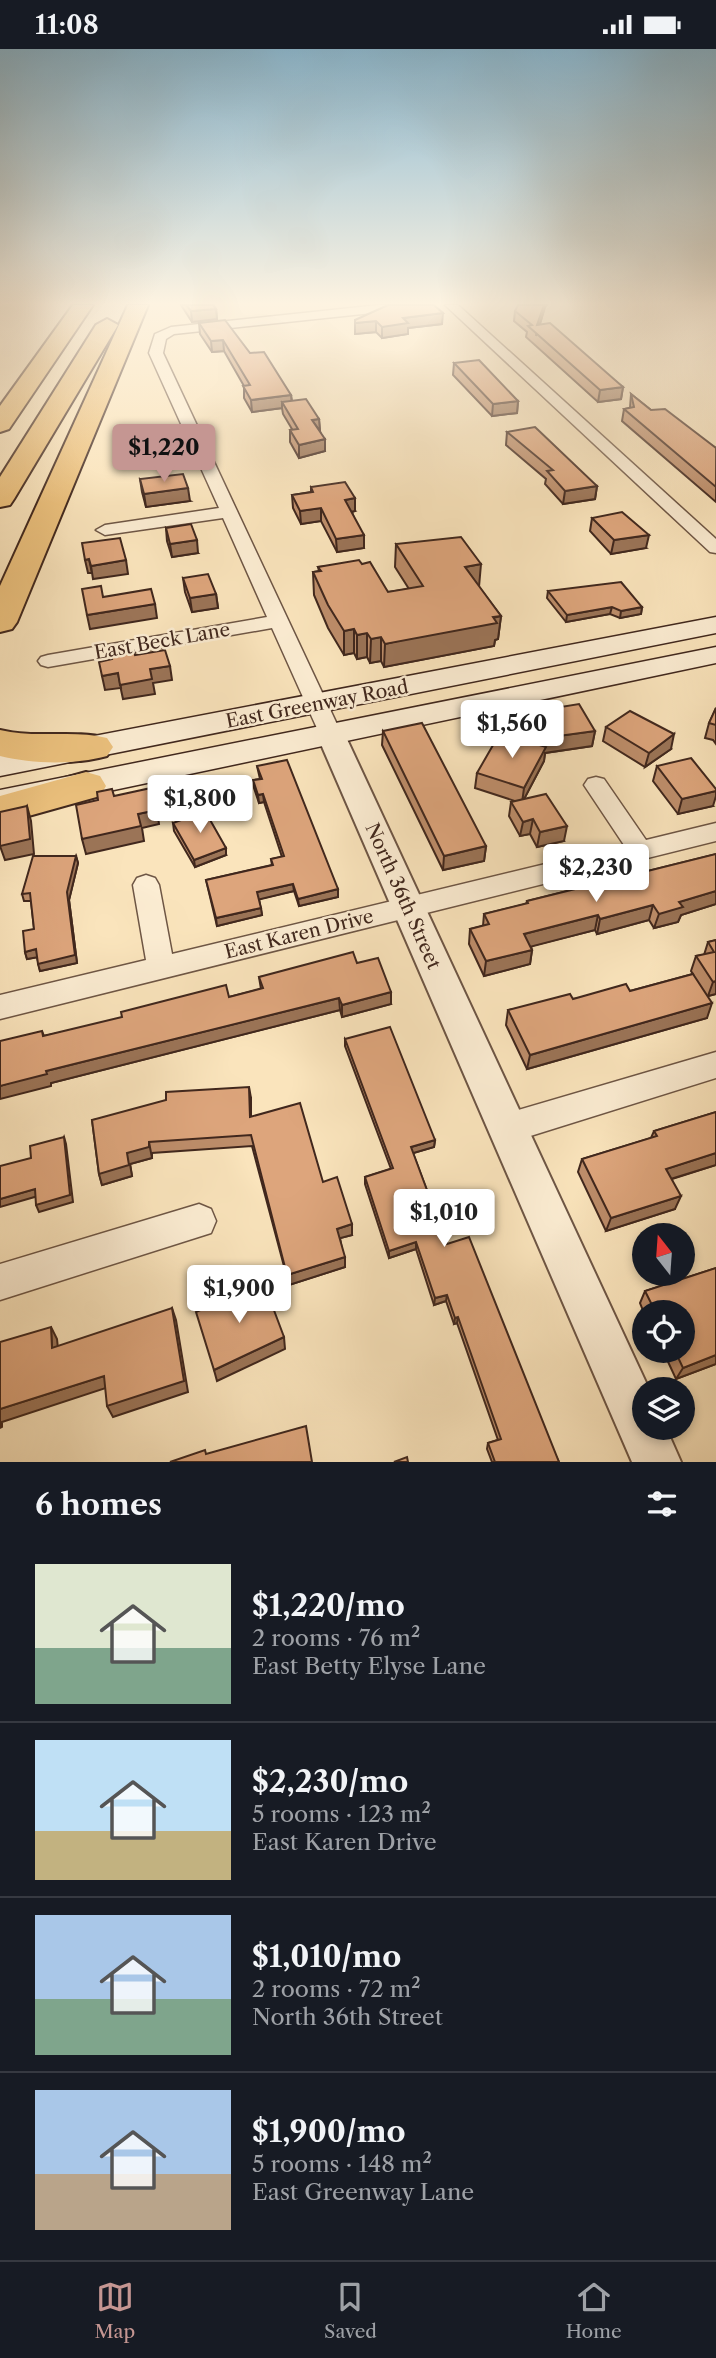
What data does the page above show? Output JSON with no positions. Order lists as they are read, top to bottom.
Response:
{
  "streets": {
    "main road": ["East Greenway Road"],
    "street": ["East Beck Lane", "North 36th Street", "East Karen Drive"]
  },
  "crossings": [
    ["East Beck Lane", "North 36th Street"],
    ["East Greenway Road", "North 36th Street"],
    ["North 36th Street", "East Karen Drive"]
  ],
  "north": "top",
  "page": {
    "status": "11:08",
    "price": [
      "$1,220",
      "$1,560",
      "$1,800",
      "$2,230",
      "$1,010",
      "$1,900"
    ],
    "heading": "6 homes",
    "list": [
      {
        "name": "$1,220/mo",
        "note": "2 rooms · 76 m² · East Betty Elyse Lane"
      },
      {
        "name": "$2,230/mo",
        "note": "5 rooms · 123 m² · East Karen Drive"
      },
      {
        "name": "$1,010/mo",
        "note": "2 rooms · 72 m² · North 36th Street"
      },
      {
        "name": "$1,900/mo",
        "note": "5 rooms · 148 m² · East Greenway Lane"
      }
    ],
    "tabs": ["Map", "Saved", "Home"]
  }
}
